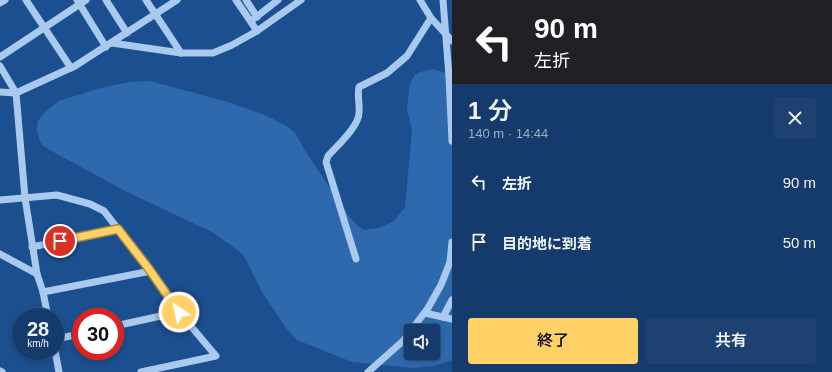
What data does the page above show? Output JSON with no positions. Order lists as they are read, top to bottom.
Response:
{
  "page": {
    "turn": ["90 m", "左折"],
    "heading": ["1 分", "140 m · 14:44"],
    "list": [
      {
        "name": "左折",
        "value": "90 m"
      },
      {
        "name": "目的地に到着",
        "value": "50 m"
      }
    ],
    "speed": "28 km/h",
    "limit": "30",
    "buttons": ["終了", "共有"]
  }
}
